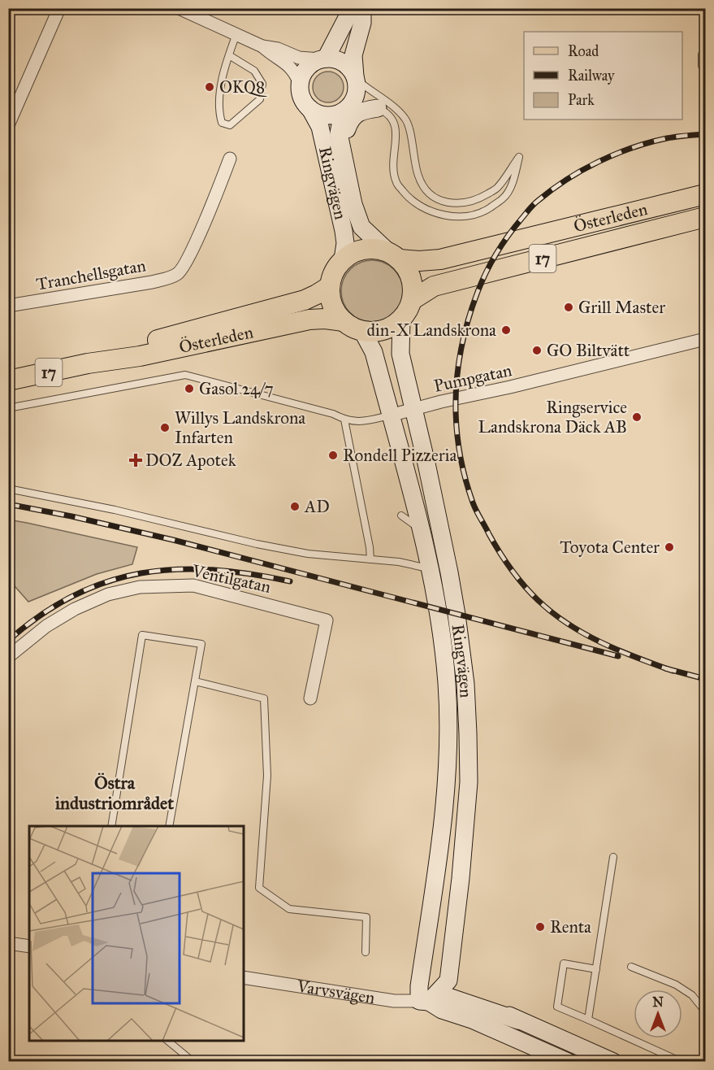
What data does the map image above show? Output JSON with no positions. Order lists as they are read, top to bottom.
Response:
{
  "streets": {
    "main road": [
      "Ringvägen",
      "Österleden",
      "17",
      "Varvsvägen"
    ],
    "street": ["Tranchellsgatan", "Pumpgatan", "Ventilgatan"]
  },
  "crossings": [
    ["Ringvägen", "Österleden"],
    ["Ringvägen", "17"],
    ["Ringvägen", "Pumpgatan"],
    ["Ringvägen", "Varvsvägen"],
    ["Österleden", "17"]
  ],
  "districts": ["Östra industriområdet"],
  "places": {
    "other": [
      "OKQ8",
      "Grill Master",
      "din-X Landskrona",
      "GO Biltvätt",
      "Gasol 24/7",
      "Ringservice Landskrona Däck AB",
      "Willys Landskrona Infarten",
      "Rondell Pizzeria",
      "AD",
      "Toyota Center",
      "Renta"
    ],
    "health": ["DOZ Apotek"]
  },
  "legend": ["Road", "Railway", "Park"],
  "north": "top"
}
